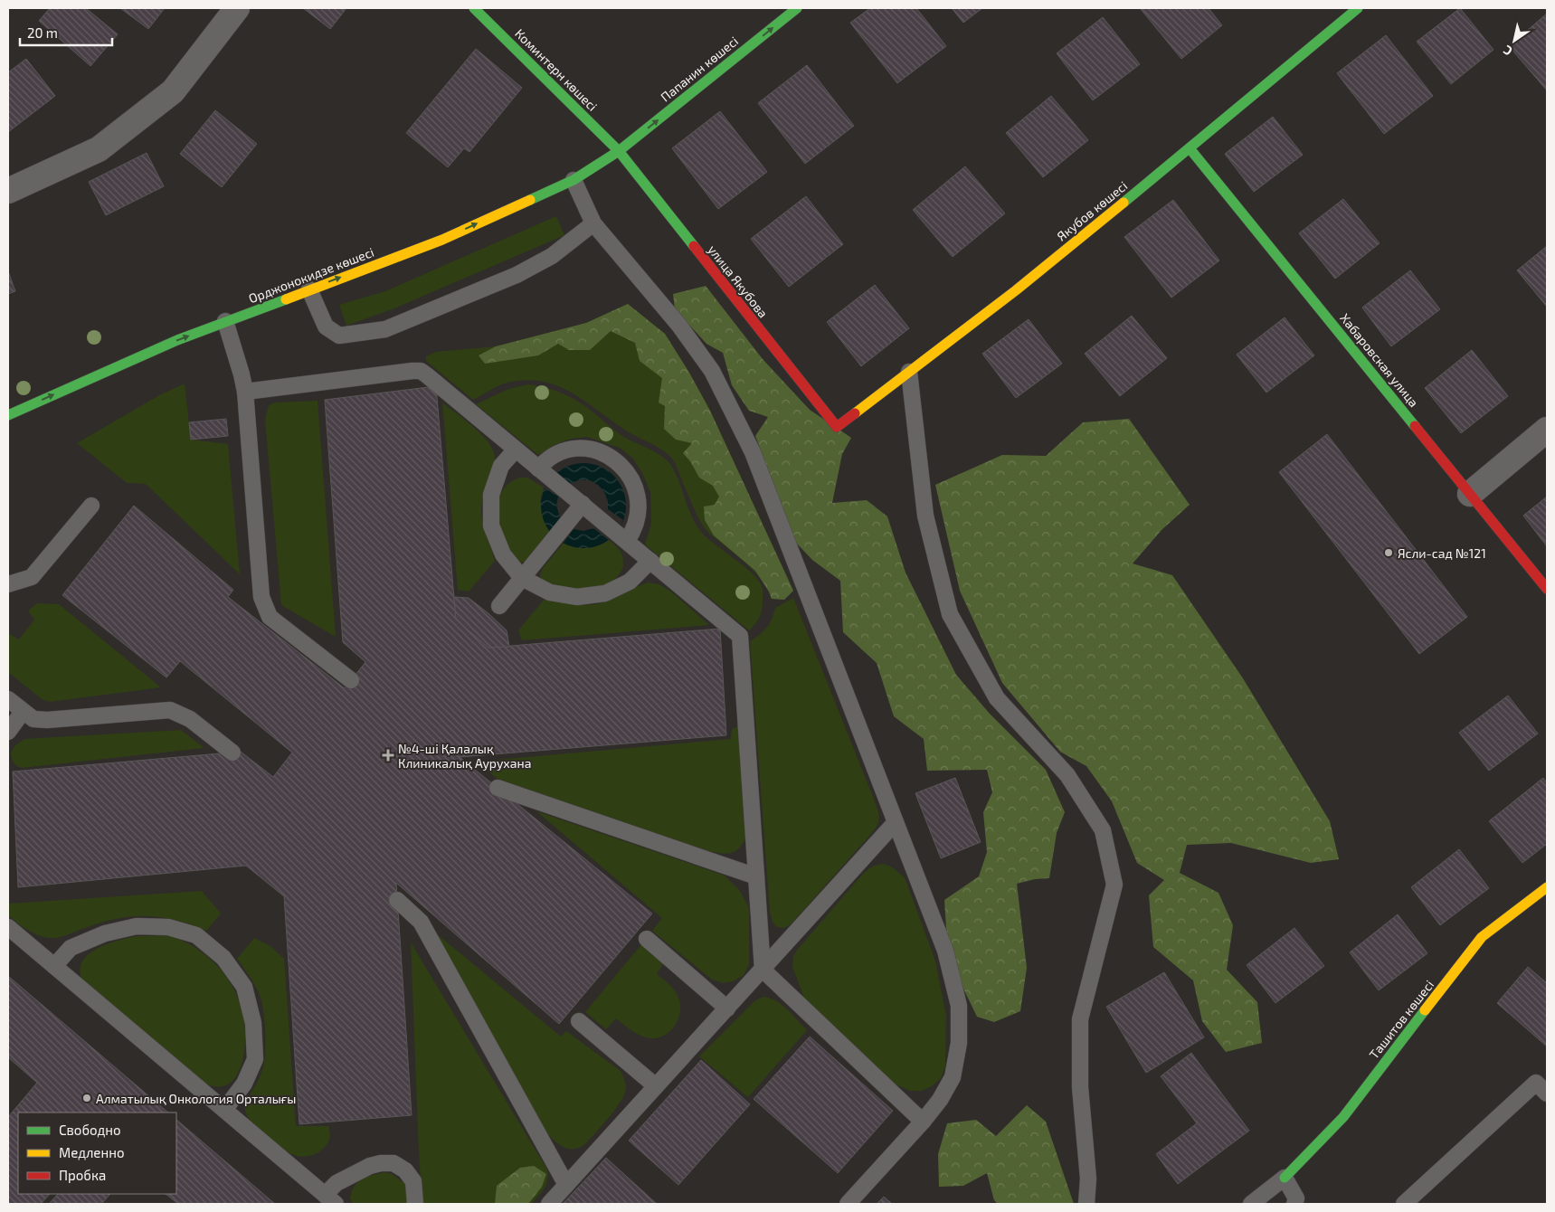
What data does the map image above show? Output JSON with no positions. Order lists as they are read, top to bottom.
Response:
{
  "streets": {
    "street": [
      "Папанин көшесі",
      "Коминтерн көшесі",
      "Якубов көшесі",
      "Орджонокидзе көшесі",
      "улица Якубова",
      "Хабаровская улица",
      "Ташитов көшесі"
    ]
  },
  "crossings": [
    ["Папанин көшесі", "Коминтерн көшесі"],
    ["Папанин көшесі", "Орджонокидзе көшесі"],
    ["Папанин көшесі", "улица Якубова"],
    ["Коминтерн көшесі", "Орджонокидзе көшесі"],
    ["Коминтерн көшесі", "улица Якубова"],
    ["Якубов көшесі", "улица Якубова"],
    ["Якубов көшесі", "Хабаровская улица"],
    ["Орджонокидзе көшесі", "улица Якубова"]
  ],
  "one_way": ["Папанин көшесі", "Орджонокидзе көшесі"],
  "places": {
    "other": ["Ясли-сад №121", "Алматылық Онкология Орталығы"],
    "health": ["№4-ші Қалалық Клиникалық Аурухана"]
  },
  "legend": ["Свободно", "Медленно", "Пробка"],
  "scale_bar": "20 m",
  "north": "bottom left"
}
